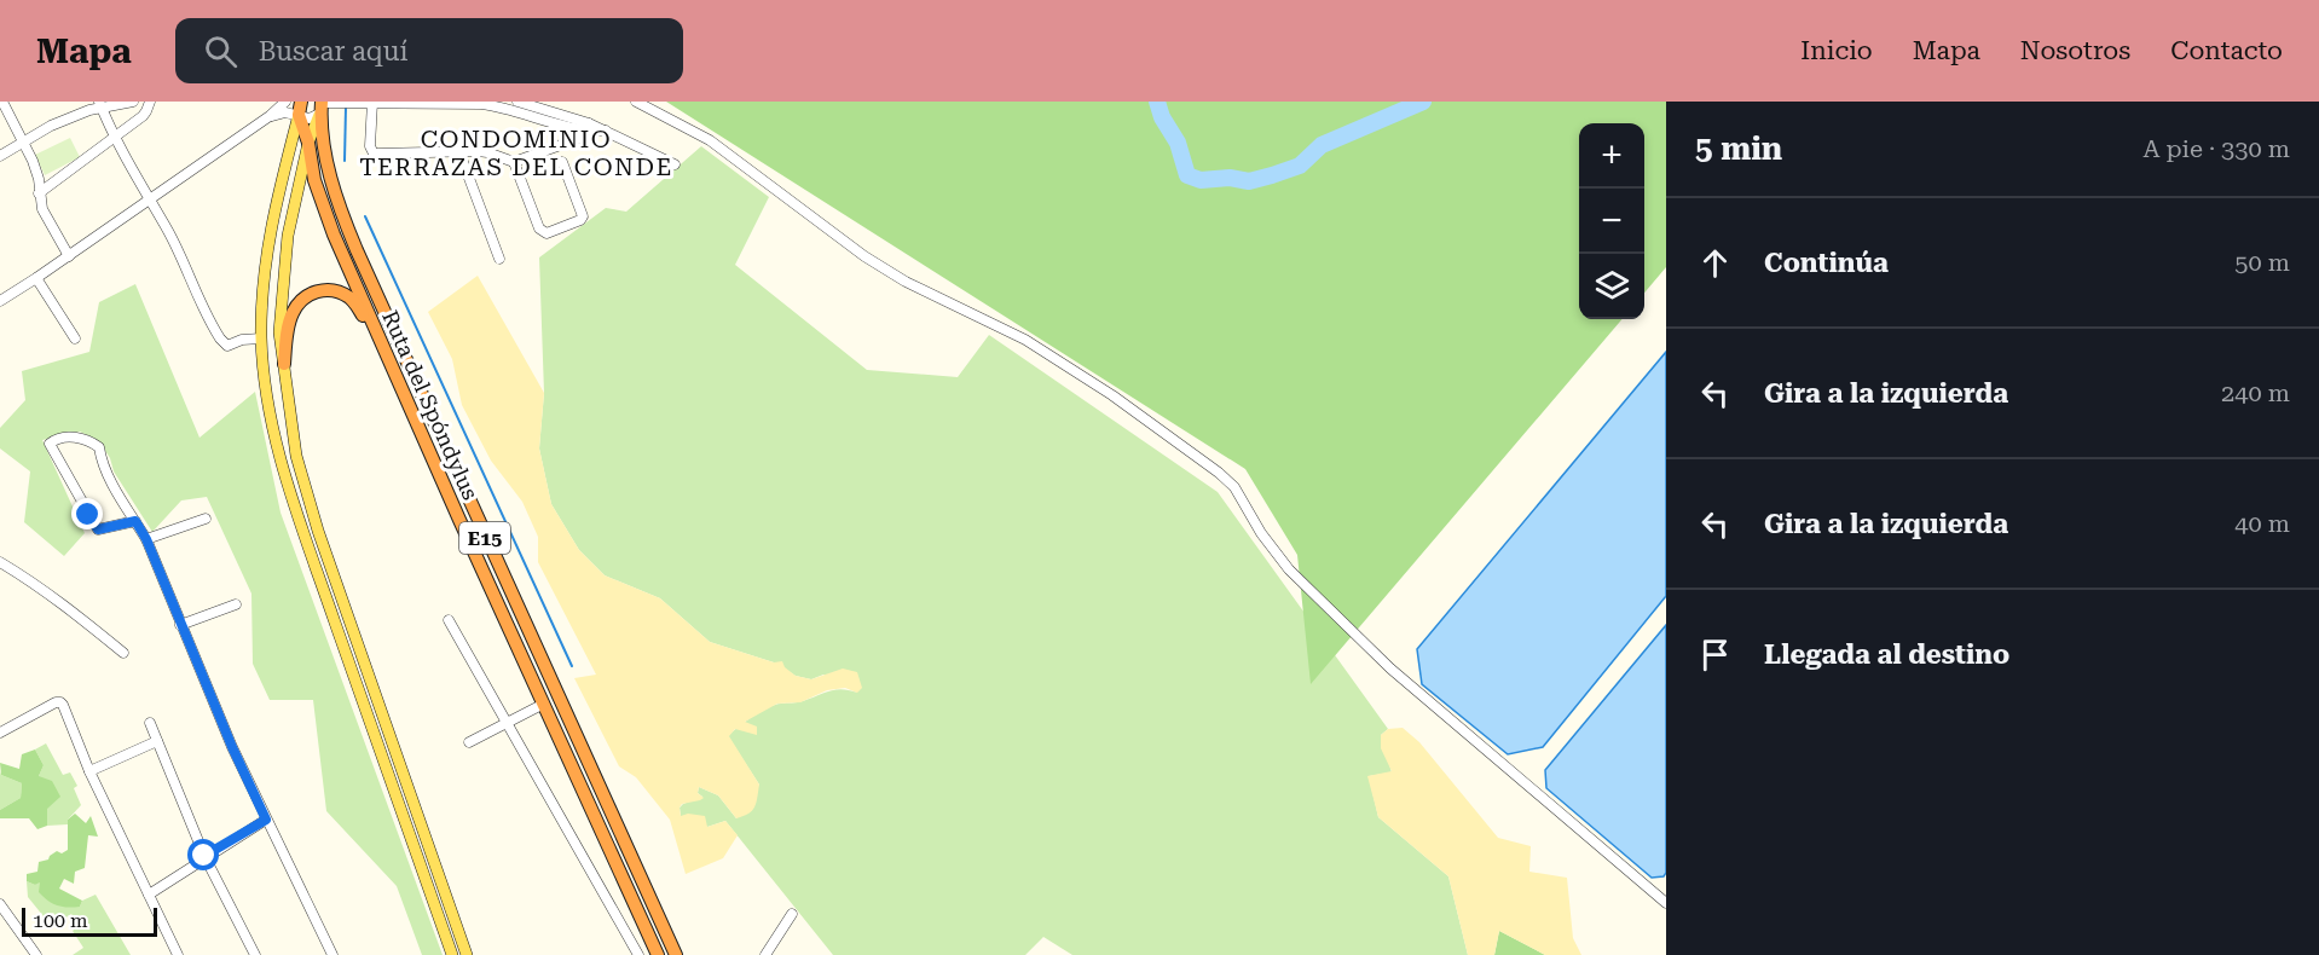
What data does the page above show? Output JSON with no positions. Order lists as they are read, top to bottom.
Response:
{
  "streets": {
    "highway": ["Ruta del Spóndylus", "E15"]
  },
  "districts": ["CONDOMINIO TERRAZAS DEL CONDE"],
  "scale_bar": "100 m",
  "page": {
    "header": "Mapa",
    "search": "Buscar aquí",
    "nav": [
      "Inicio",
      "Mapa",
      "Nosotros",
      "Contacto"
    ],
    "heading": ["5 min", "A pie · 330 m"],
    "map_buttons": ["+", "−"],
    "list": [
      ["Continúa", "50 m"],
      ["Gira a la izquierda", "240 m"],
      ["Gira a la izquierda", "40 m"],
      "Llegada al destino"
    ],
    "scale": "100 m"
  }
}
